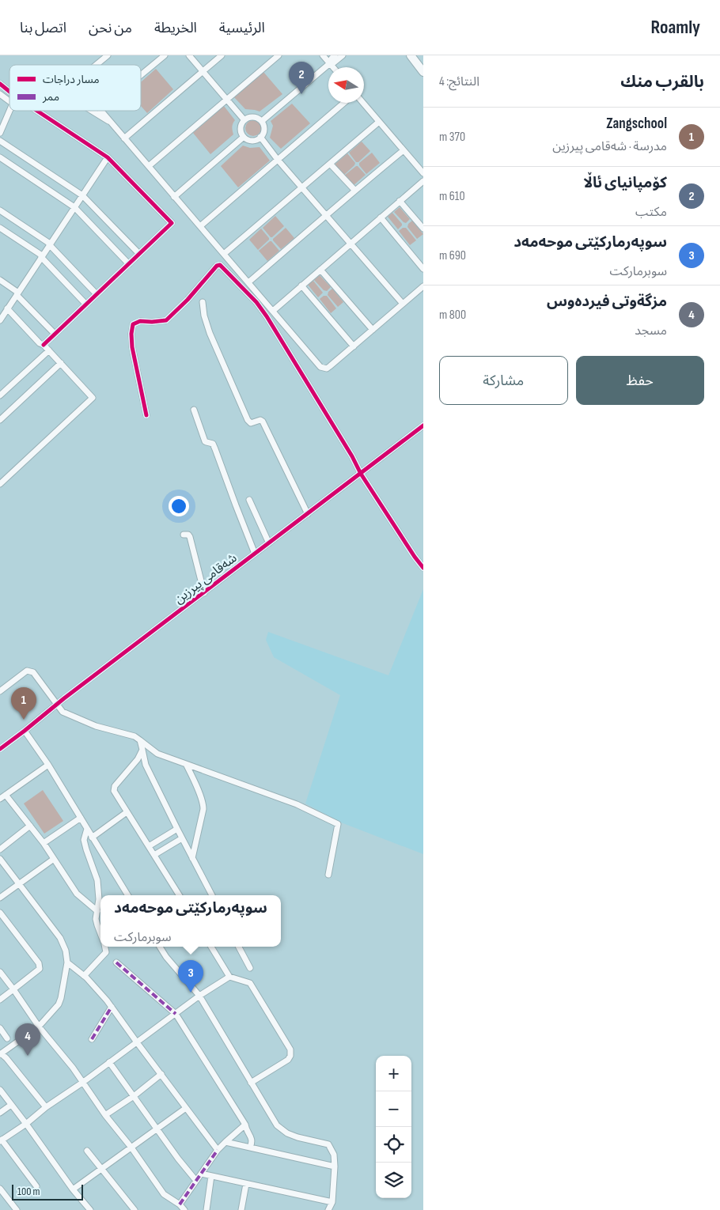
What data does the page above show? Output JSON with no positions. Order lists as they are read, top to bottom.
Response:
{
  "streets": {
    "street": ["شەقامی پیرزین"]
  },
  "legend": ["مسار دراجات", "ممر"],
  "scale_bar": "100 m",
  "north": "left",
  "page": {
    "header": "Roamly",
    "nav": [
      "الرئيسية",
      "الخريطة",
      "من نحن",
      "اتصل بنا"
    ],
    "heading": ["بالقرب منك", "النتائج: 4"],
    "pins": [
      "2",
      "1",
      "3",
      "4"
    ],
    "list": [
      {
        "mark": "1",
        "name": "Zangschool",
        "note": "مدرسة · شەقامی پیرزین",
        "value": "370 m"
      },
      {
        "mark": "2",
        "name": "کۆمپانیای ئاڵا",
        "note": "مكتب",
        "value": "610 m"
      },
      {
        "mark": "3",
        "name": "سوپەرمارکێتی موحەمەد",
        "note": "سوبرماركت",
        "value": "690 m"
      },
      {
        "mark": "4",
        "name": "مزگةوتی فیردەوس",
        "note": "مسجد",
        "value": "800 m"
      }
    ],
    "buttons": ["حفظ", "مشاركة"],
    "popup": ["سوپەرمارکێتی موحەمەد", "سوبرماركت"],
    "map_buttons": ["+", "−"],
    "scale": "100 m"
  }
}
